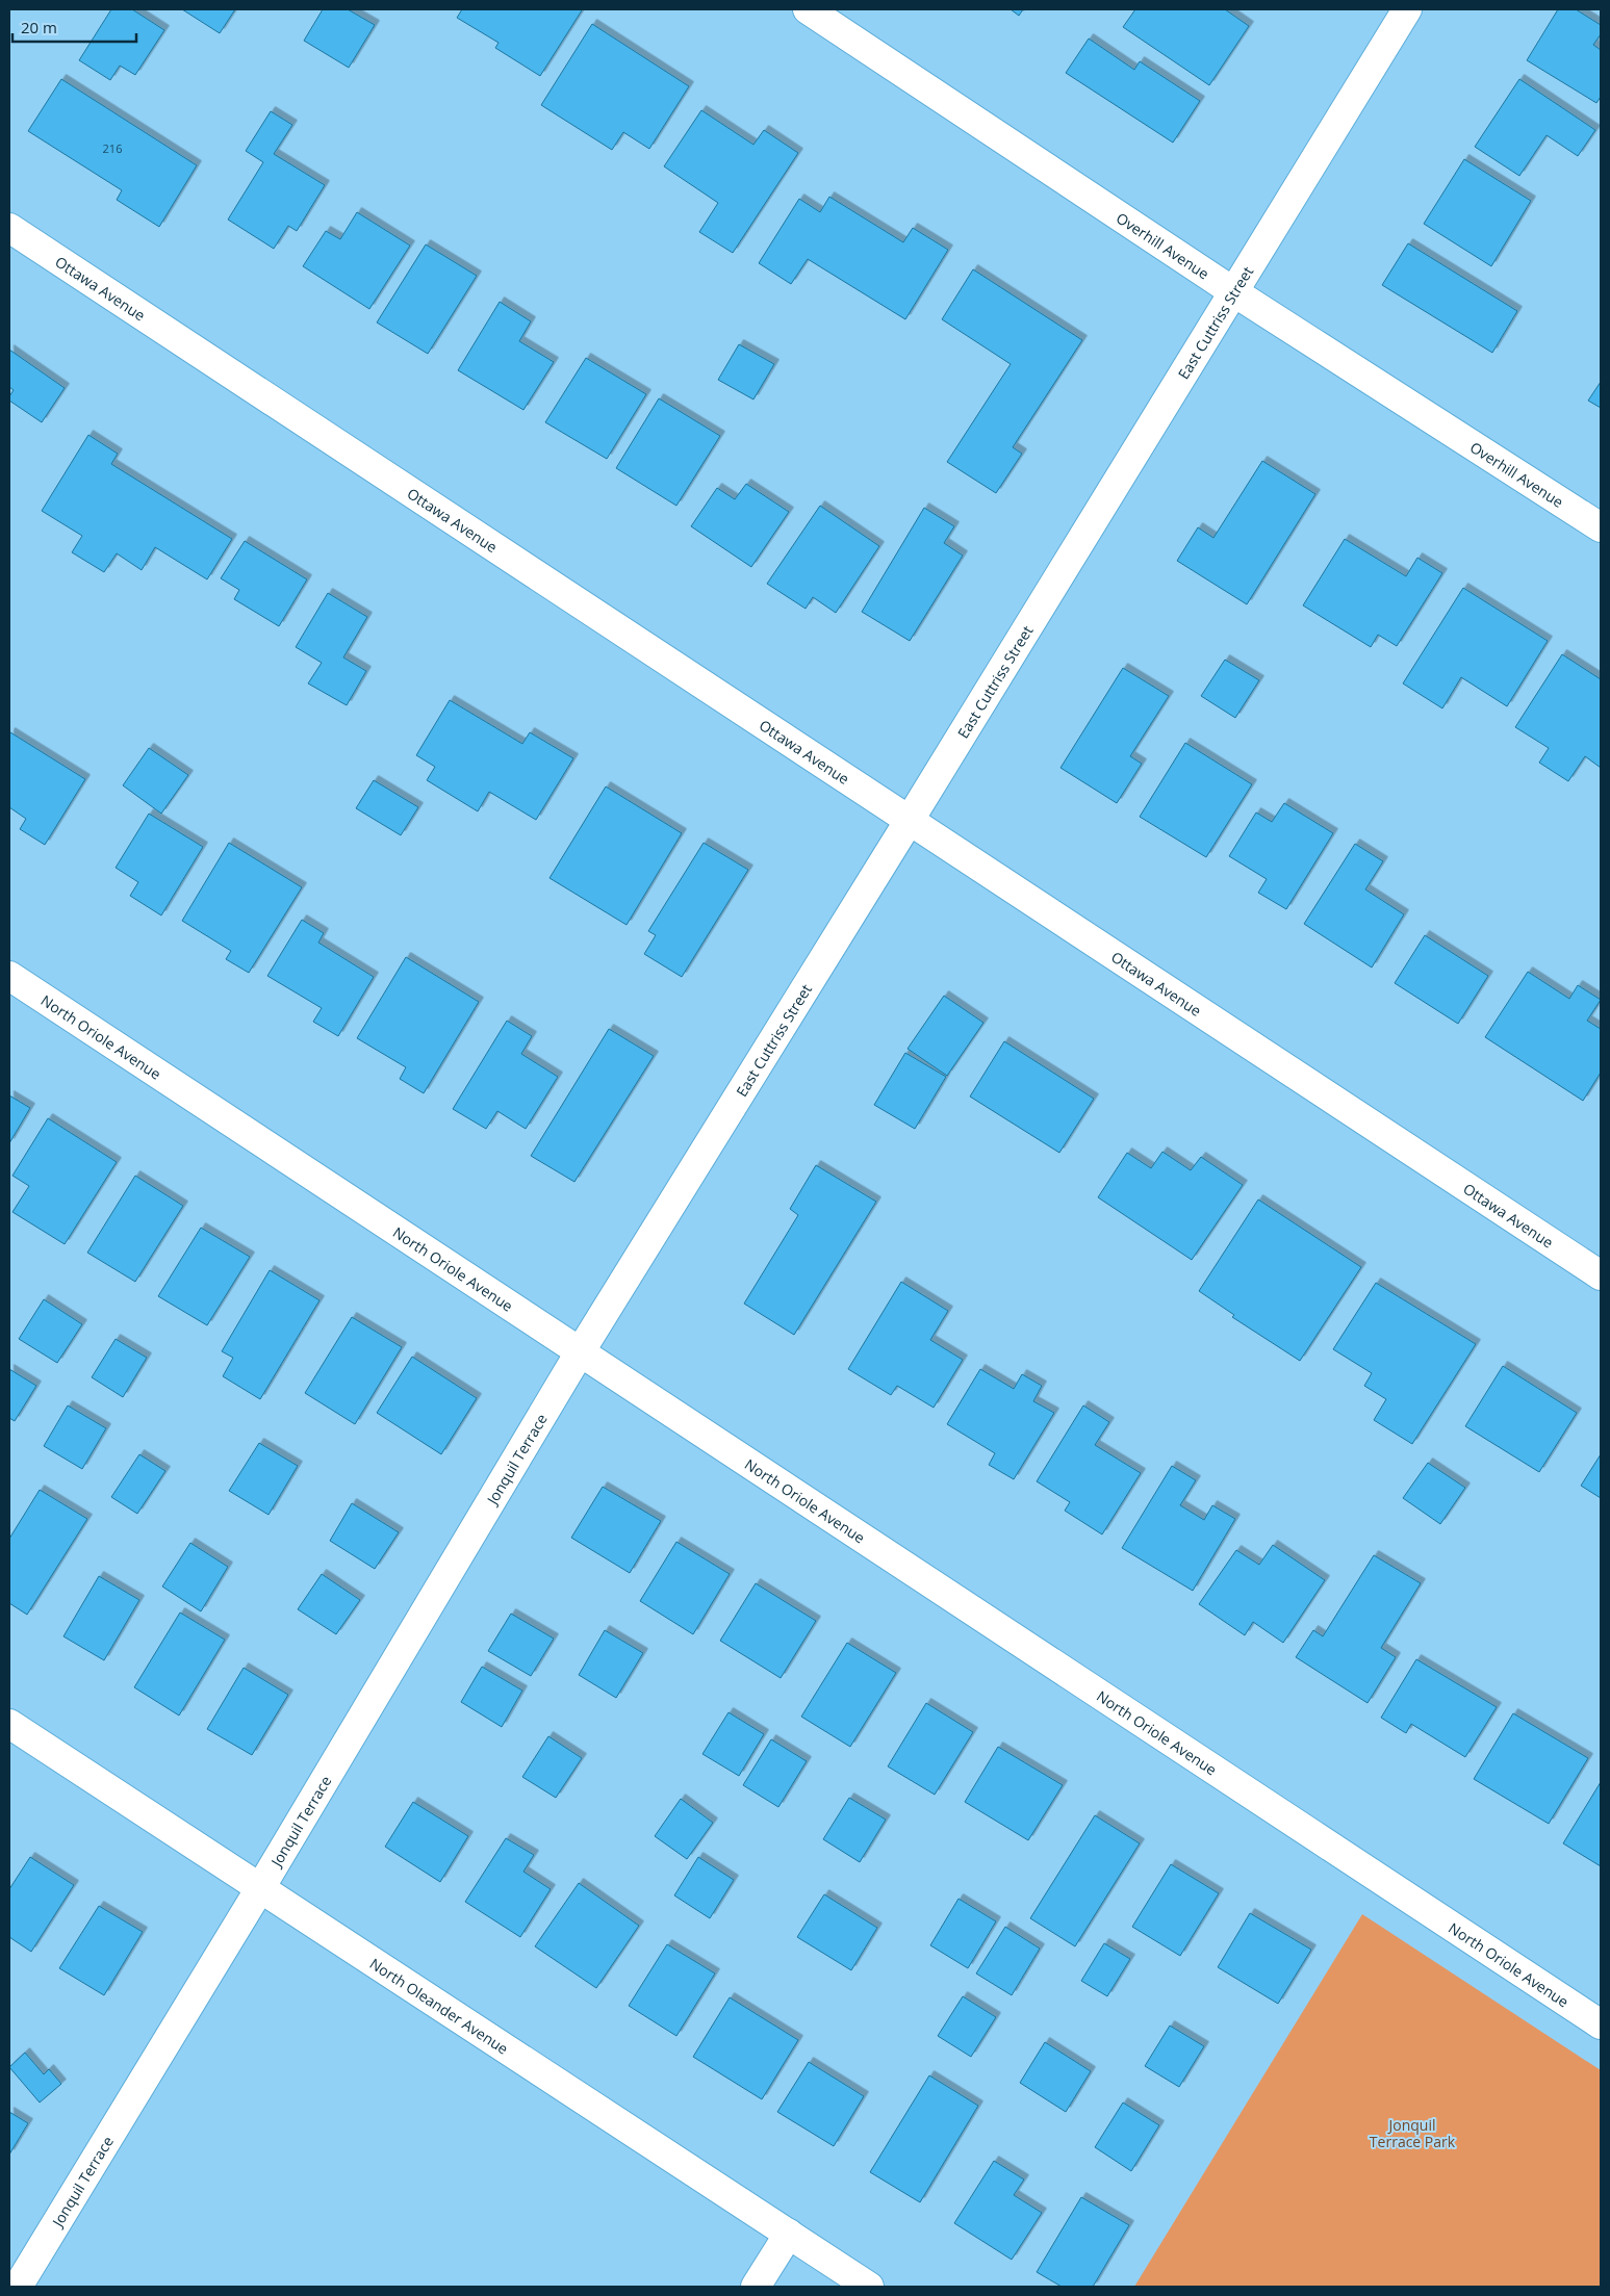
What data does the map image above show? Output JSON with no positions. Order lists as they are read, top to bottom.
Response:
{
  "streets": {
    "street": [
      "Overhill Avenue",
      "Ottawa Avenue",
      "East Cuttriss Street",
      "North Oriole Avenue",
      "Jonquil Terrace",
      "North Oleander Avenue"
    ]
  },
  "crossings": [
    ["Overhill Avenue", "East Cuttriss Street"],
    ["Ottawa Avenue", "East Cuttriss Street"],
    ["East Cuttriss Street", "North Oriole Avenue"],
    ["East Cuttriss Street", "Jonquil Terrace"],
    ["North Oriole Avenue", "Jonquil Terrace"],
    ["Jonquil Terrace", "North Oleander Avenue"]
  ],
  "parks": ["Jonquil Terrace Park"],
  "house_numbers": ["216"],
  "scale_bar": "20 m"
}
